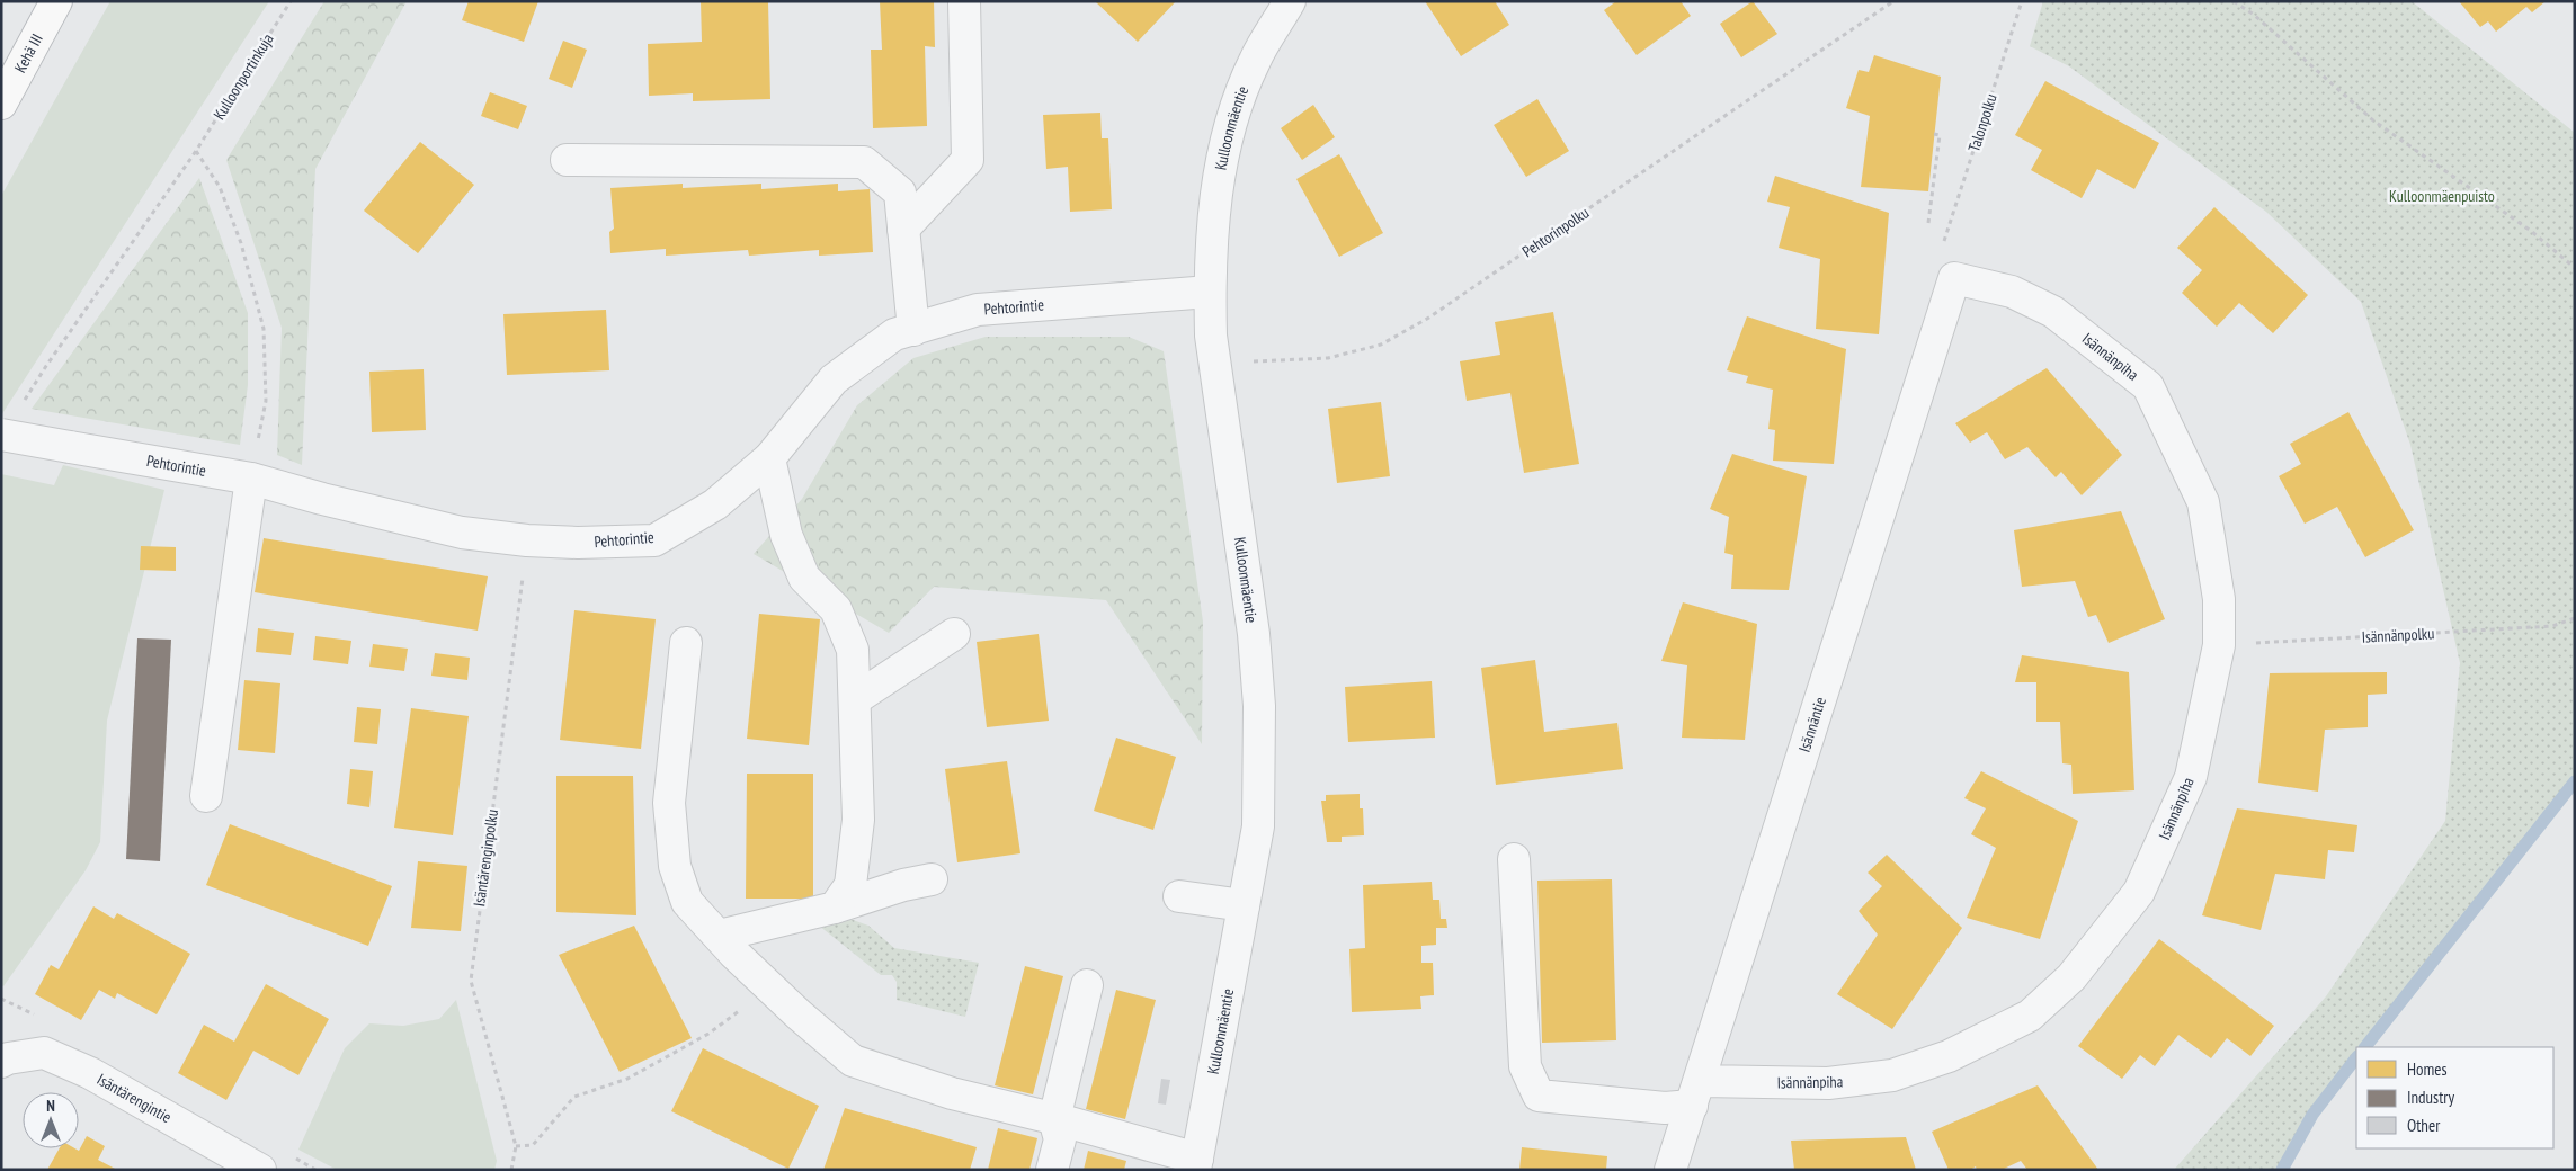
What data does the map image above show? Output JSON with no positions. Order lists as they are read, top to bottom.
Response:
{
  "streets": {
    "highway": ["Kehä III"],
    "street": [
      "Kulloonmäentie",
      "Pehtorintie",
      "Isännänpiha",
      "Isännäntie",
      "Isäntärengintie"
    ],
    "path": [
      "Kulloonportinkuja",
      "Talonpolku",
      "Pehtorinpolku",
      "Isännänpolku",
      "Isäntärenginpolku"
    ]
  },
  "crossings": [
    ["Kulloonmäentie", "Pehtorinpolku"],
    ["Kulloonmäentie", "Pehtorintie"],
    ["Pehtorintie", "Isäntärenginpolku"],
    ["Isännänpiha", "Isännänpolku"],
    ["Isännänpiha", "Isännäntie"]
  ],
  "parks": ["Kulloonmäenpuisto"],
  "legend": ["Homes", "Industry", "Other"],
  "north": "top"
}
